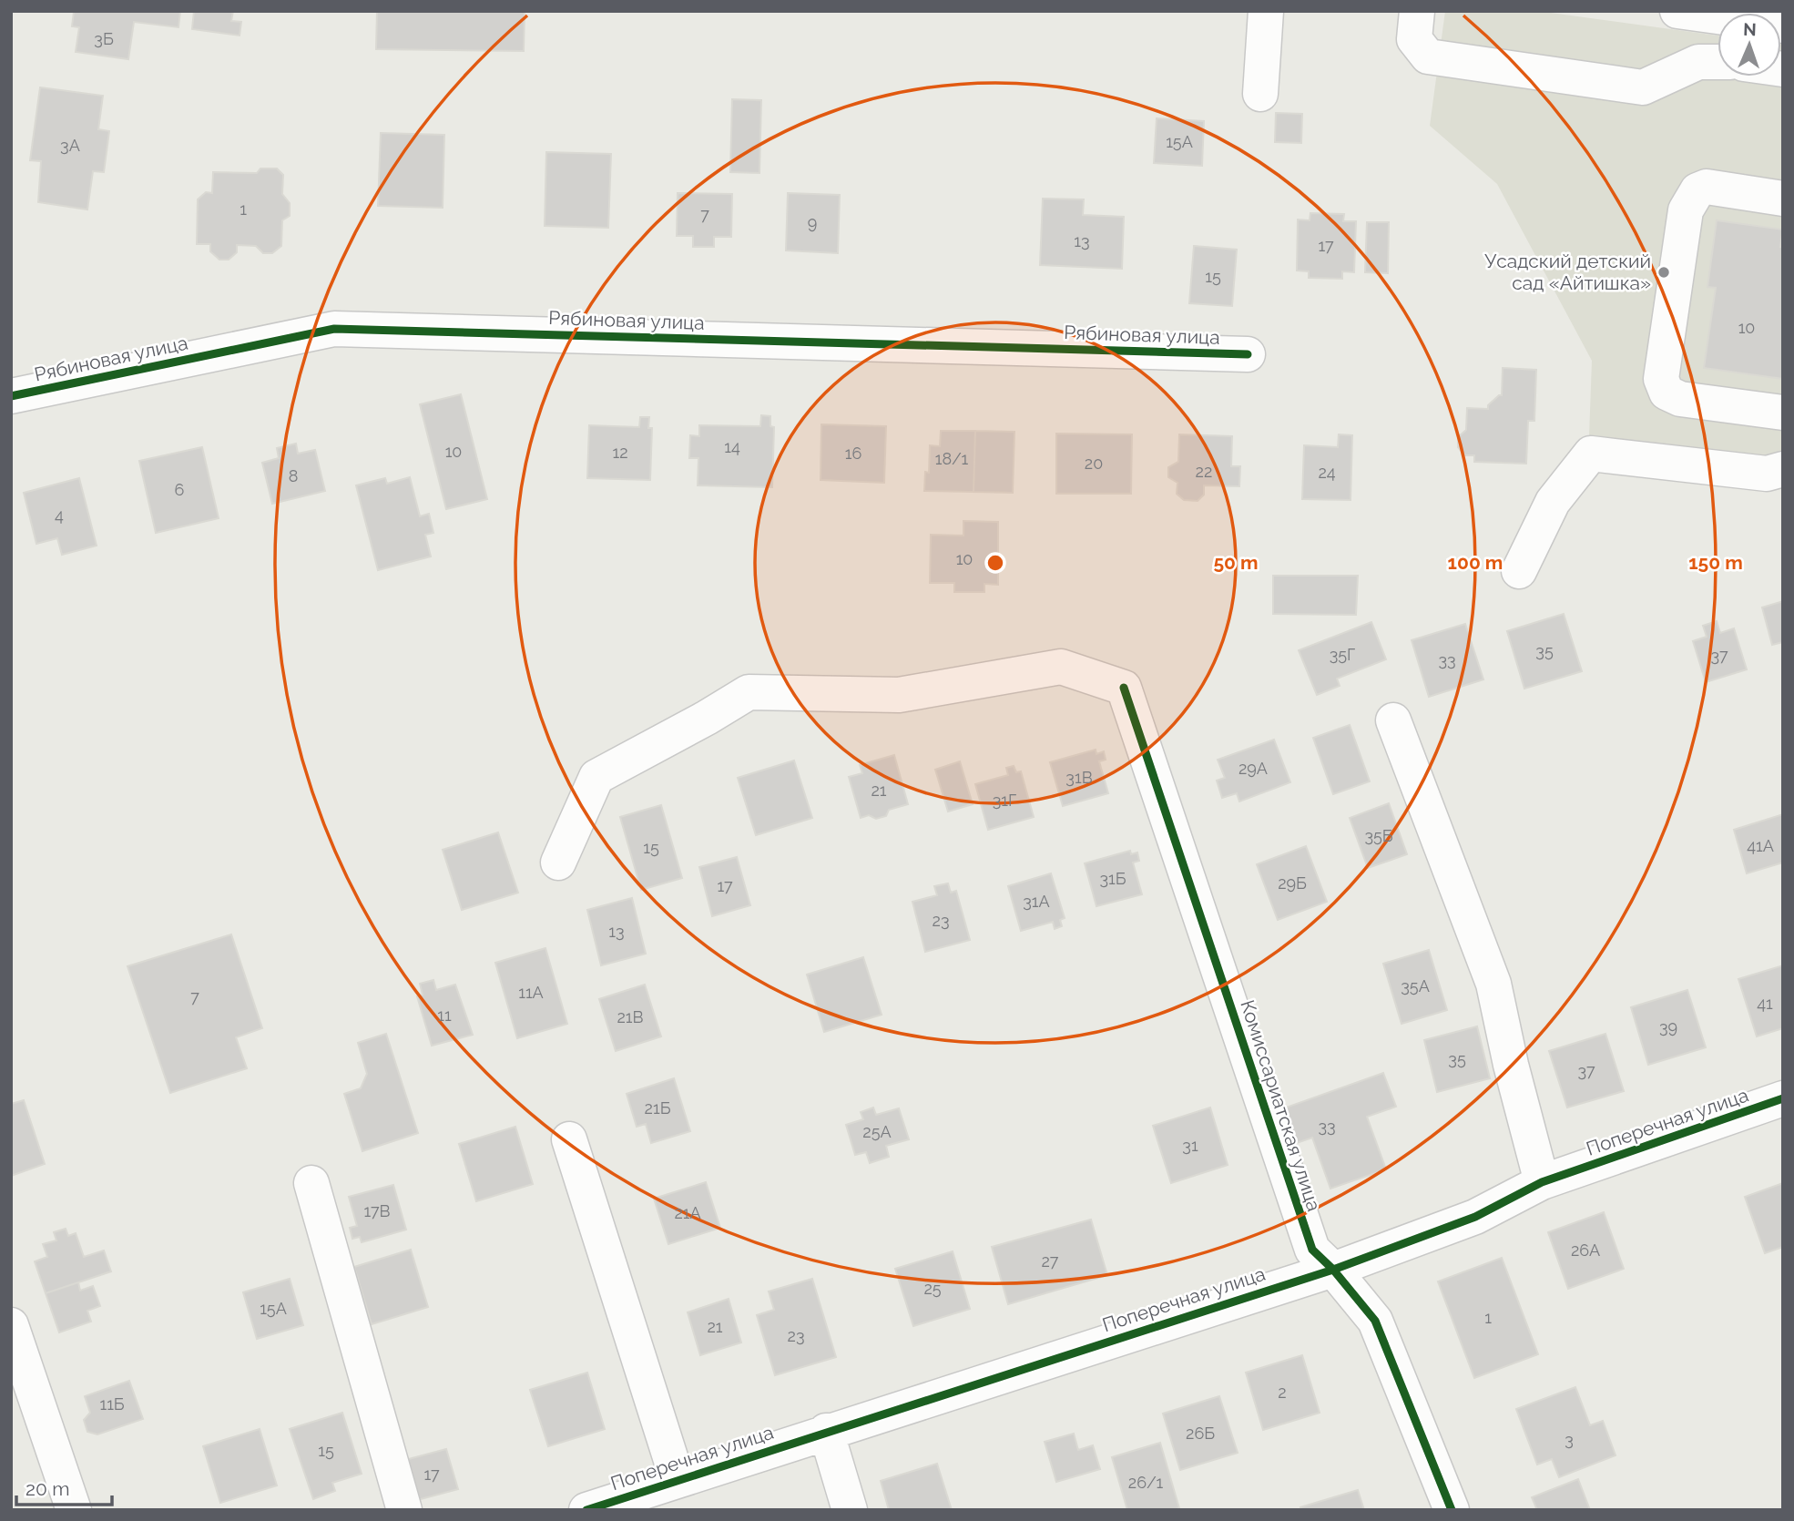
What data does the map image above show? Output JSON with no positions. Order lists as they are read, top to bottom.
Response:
{
  "streets": {
    "street": ["Рябиновая улица", "Комиссариатская улица", "Поперечная улица"]
  },
  "crossings": [
    ["Комиссариатская улица", "Поперечная улица"]
  ],
  "places": ["Усадский детский сад «Айтишка»"],
  "house_numbers": [
    "3Б",
    "15А",
    "3А",
    "1",
    "7",
    "9",
    "13",
    "17",
    "15",
    "10",
    "14",
    "10",
    "12",
    "16",
    "18/1",
    "20",
    "22",
    "24",
    "8",
    "6",
    "4",
    "10",
    "35",
    "35Г",
    "37",
    "33",
    "29А",
    "31В",
    "21",
    "31Г",
    "35Б",
    "41А",
    "15",
    "31Б",
    "29Б",
    "17",
    "31А",
    "23",
    "13",
    "35А",
    "11А",
    "7",
    "41",
    "11",
    "21В",
    "39",
    "35",
    "37",
    "21Б",
    "33",
    "25А",
    "31",
    "17В",
    "21А",
    "26А",
    "27",
    "25",
    "15А",
    "1",
    "21",
    "23",
    "2",
    "11Б",
    "26Б",
    "3",
    "15",
    "17",
    "26/1"
  ],
  "scale_bar": "20 m",
  "north": "top",
  "rings": ["50 m", "100 m", "150 m"]
}
